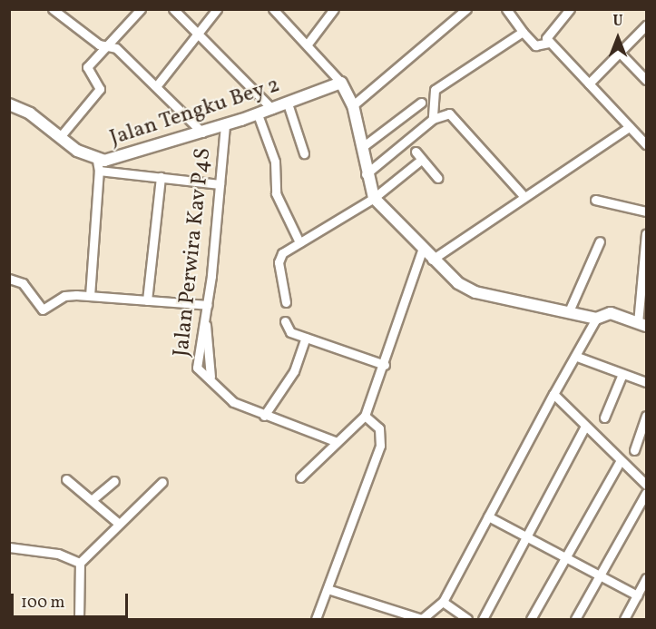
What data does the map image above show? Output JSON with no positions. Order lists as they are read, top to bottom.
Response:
{
  "streets": {
    "street": ["Jalan Tengku Bey 2", "Jalan Perwira Kav P4S"]
  },
  "crossings": [
    ["Jalan Tengku Bey 2", "Jalan Perwira Kav P4S"]
  ],
  "scale_bar": "100 m",
  "north": "top"
}
